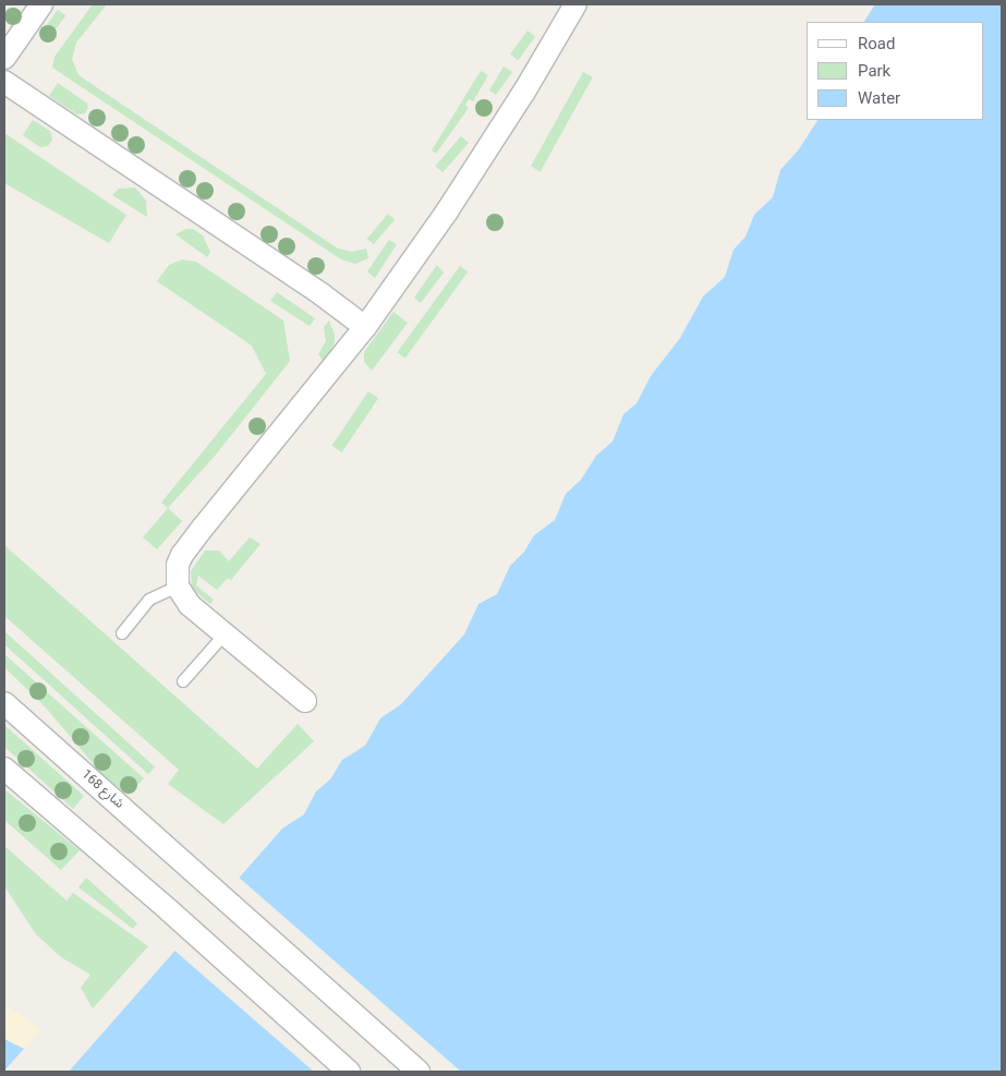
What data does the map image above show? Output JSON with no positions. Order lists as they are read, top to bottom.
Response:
{
  "streets": {
    "street": ["شارع 168"]
  },
  "legend": ["Road", "Park", "Water"]
}
